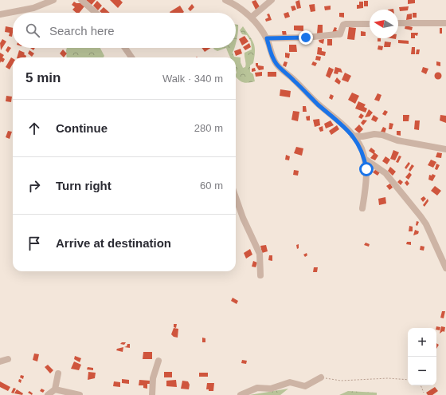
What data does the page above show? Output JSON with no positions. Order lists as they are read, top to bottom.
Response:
{
  "north": "left",
  "page": {
    "search": "Search here",
    "heading": ["5 min", "Walk · 340 m"],
    "list": [
      ["Continue", "280 m"],
      ["Turn right", "60 m"],
      "Arrive at destination"
    ],
    "map_buttons": ["+", "−"]
  }
}
